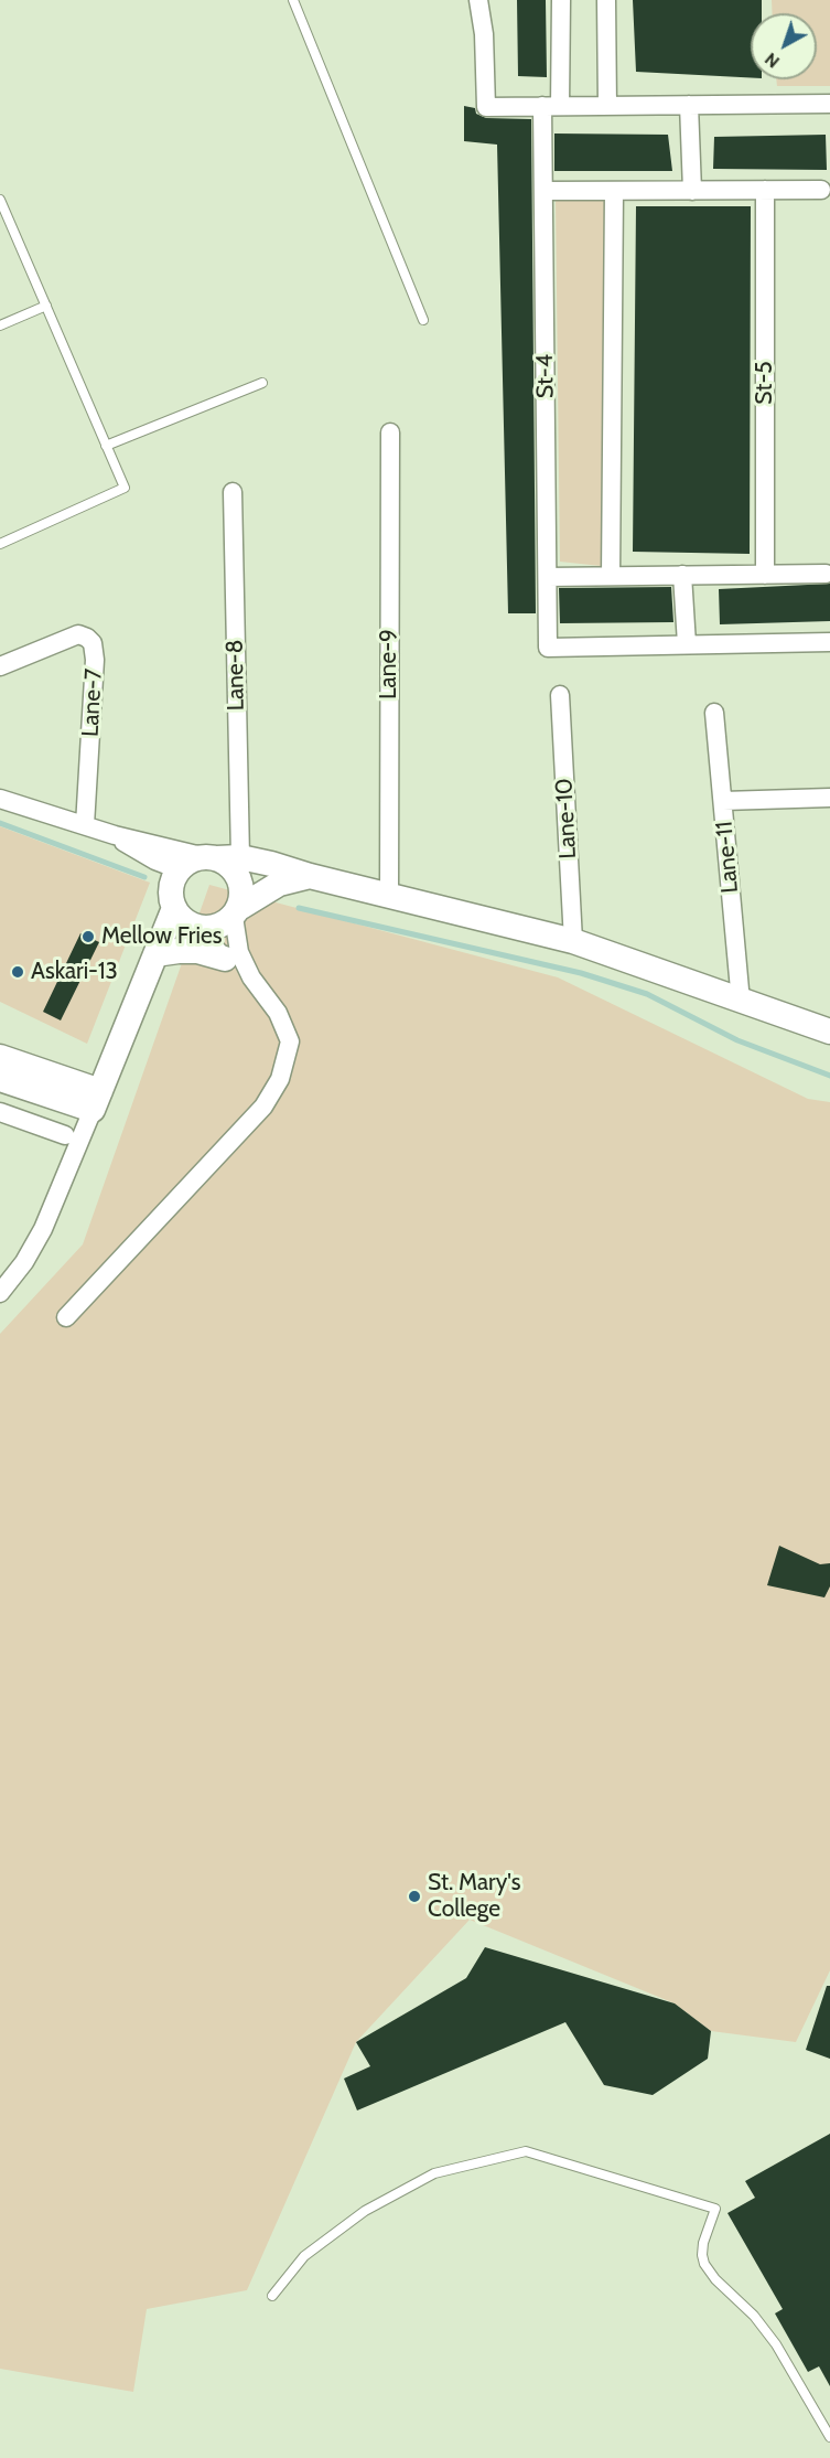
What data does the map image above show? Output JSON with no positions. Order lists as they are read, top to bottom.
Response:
{
  "streets": {
    "street": [
      "St-4",
      "St-5",
      "Lane-9",
      "Lane-8",
      "Lane-7",
      "Lane-10",
      "Lane-11"
    ]
  },
  "places": ["Mellow Fries", "Askari-13", "St. Mary's College"],
  "north": "bottom left"
}
